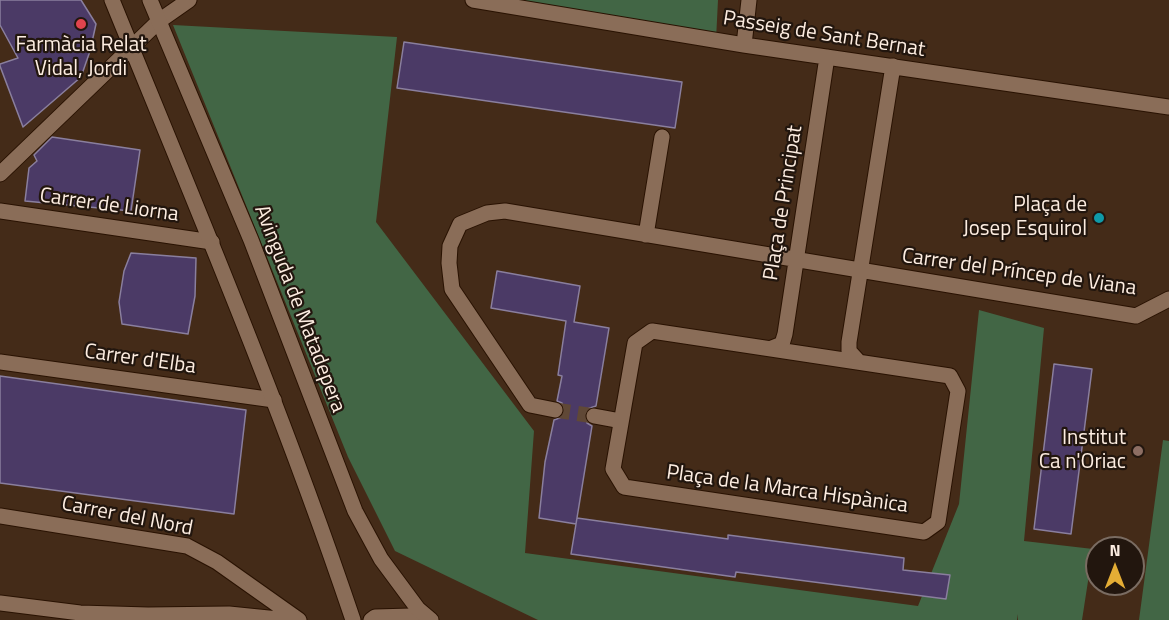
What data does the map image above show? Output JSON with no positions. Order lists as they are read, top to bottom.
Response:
{
  "streets": {
    "street": [
      "Passeig de Sant Bernat",
      "Plaça de Principat",
      "Carrer de Liorna",
      "Carrer del Príncep de Viana",
      "Avinguda de Matadepera",
      "Carrer d'Elba",
      "Plaça de la Marca Hispànica",
      "Carrer del Nord"
    ]
  },
  "crossings": [
    ["Passeig de Sant Bernat", "Plaça de Principat"],
    ["Plaça de Principat", "Carrer del Príncep de Viana"],
    ["Plaça de Principat", "Plaça de la Marca Hispànica"]
  ],
  "places": ["Farmàcia Relat Vidal, Jordi", "Plaça de Josep Esquirol", "Institut Ca n'Oriac"],
  "north": "top"
}
